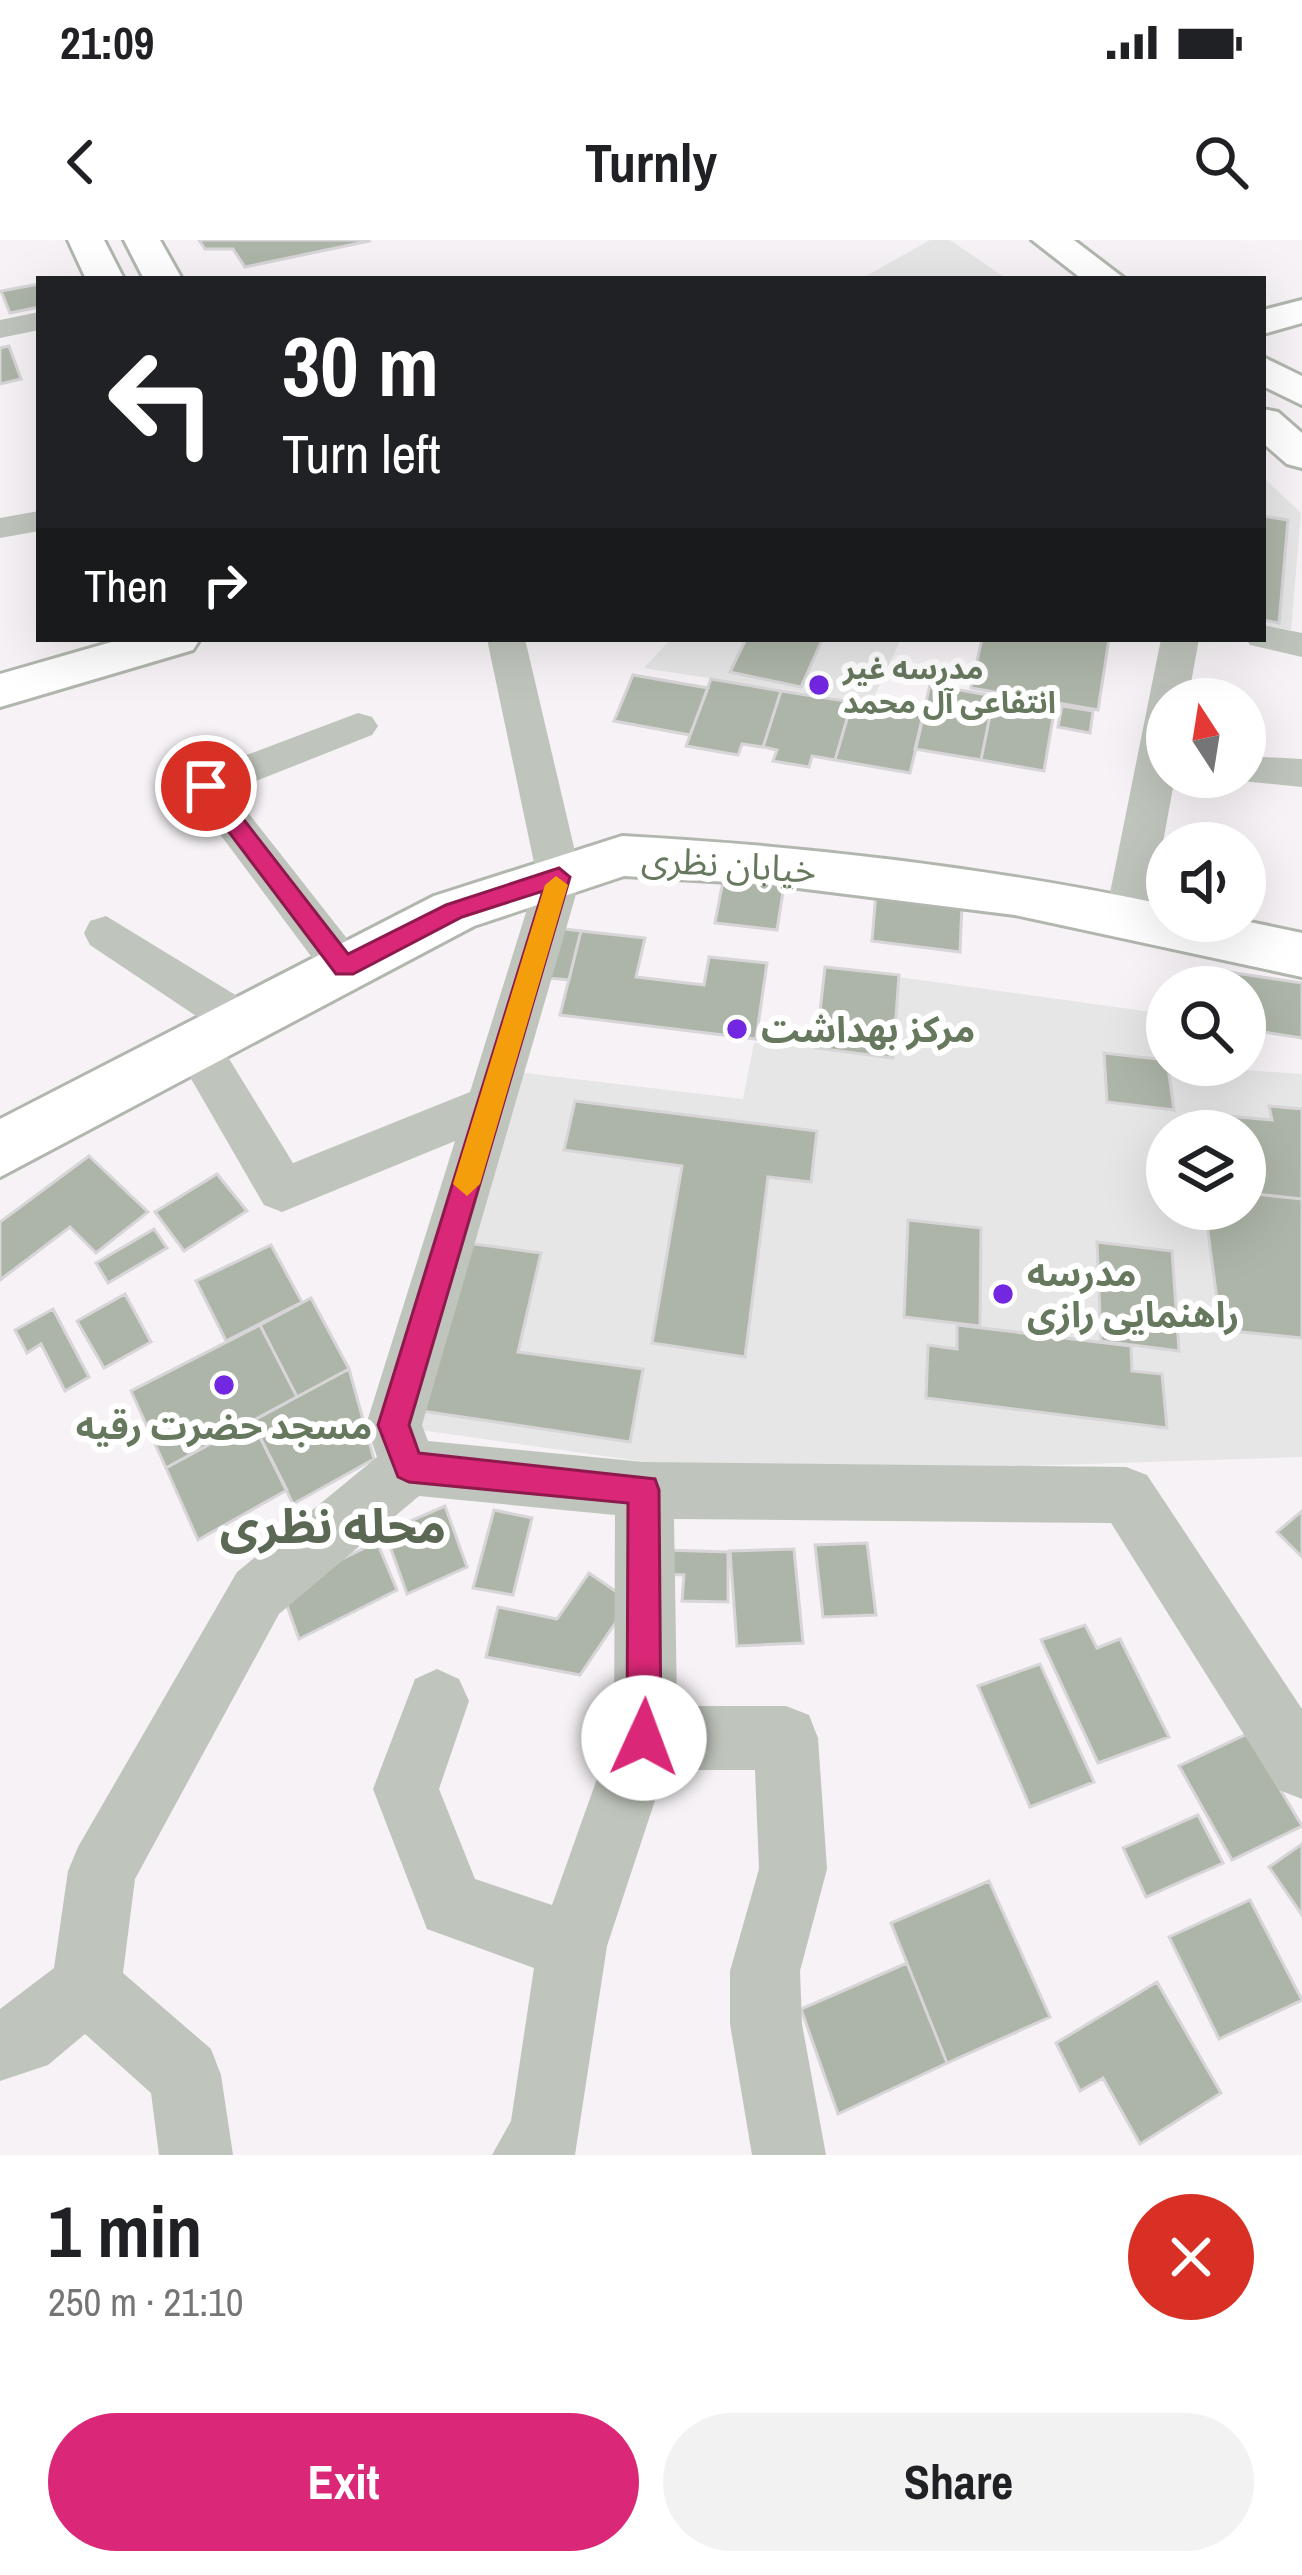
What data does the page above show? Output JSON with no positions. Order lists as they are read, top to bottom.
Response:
{
  "streets": {
    "main road": ["خیابان نظری"]
  },
  "districts": ["محله نظری"],
  "places": [
    "مدرسه غیر انتفاعی آل محمد",
    "مرکز بهداشت",
    "مدرسه راهنمایی رازی",
    "مسجد حضرت رقیه"
  ],
  "north": "top",
  "page": {
    "status": "21:09",
    "header": "Turnly",
    "turn": ["30 m", "Turn left"],
    "then": "Then",
    "heading": ["1 min", "250 m · 21:10"],
    "buttons": ["Exit", "Share"]
  }
}
